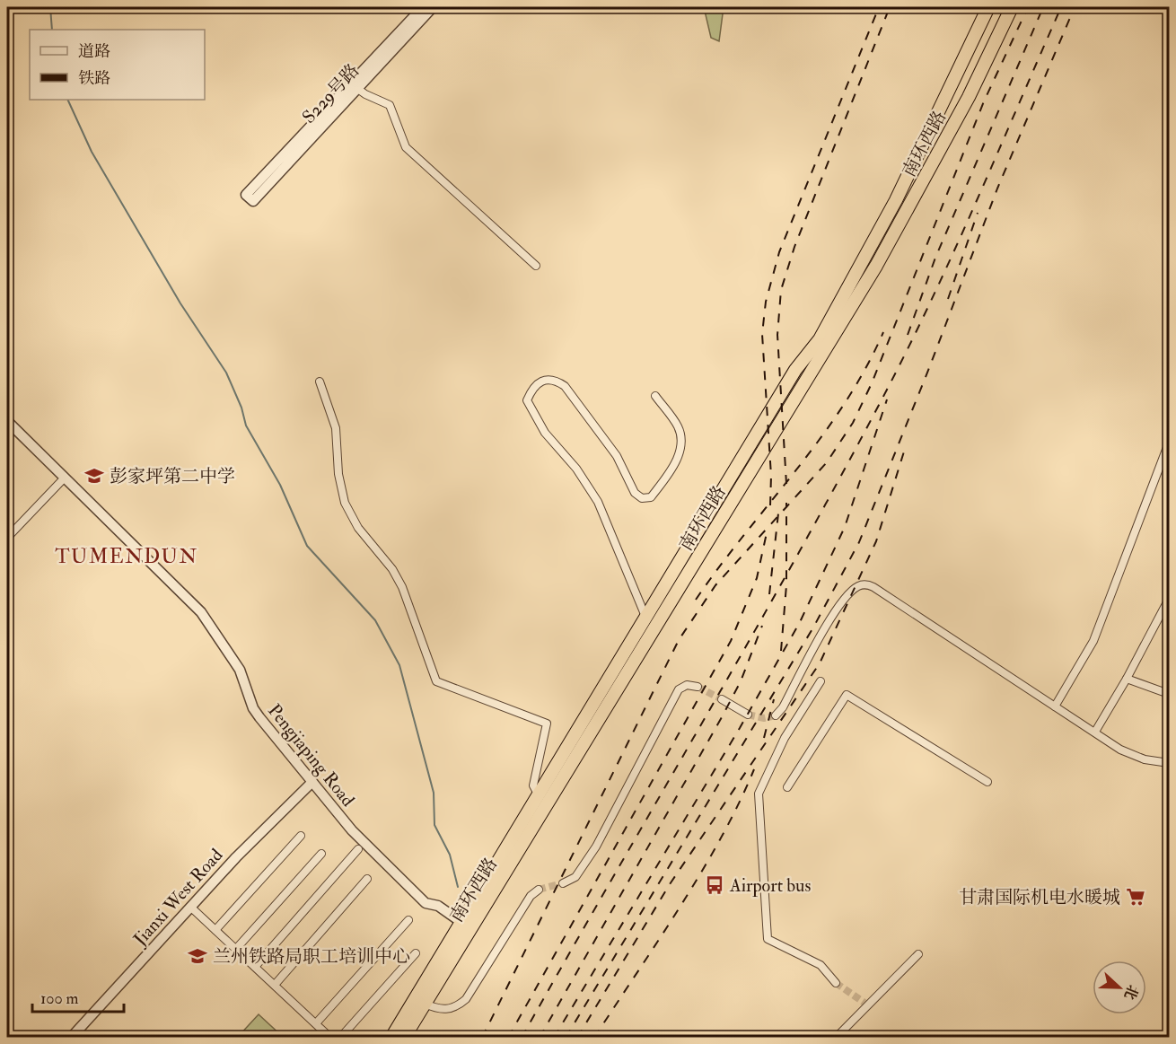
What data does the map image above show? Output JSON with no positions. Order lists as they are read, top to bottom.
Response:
{
  "streets": {
    "highway": ["南环西路"],
    "street": ["S229号路", "Pengjiaping Road", "Jianxi West Road"]
  },
  "crossings": [
    ["南环西路", "Pengjiaping Road"],
    ["Pengjiaping Road", "Jianxi West Road"]
  ],
  "districts": ["TUMENDUN"],
  "places": {
    "school or university": ["彭家坪第二中学", "兰州铁路局职工培训中心"],
    "bus stop": ["Airport bus"],
    "supermarket": ["甘肃国际机电水暖城"]
  },
  "legend": ["道路", "铁路"],
  "scale_bar": "100 m",
  "north": "right"
}
